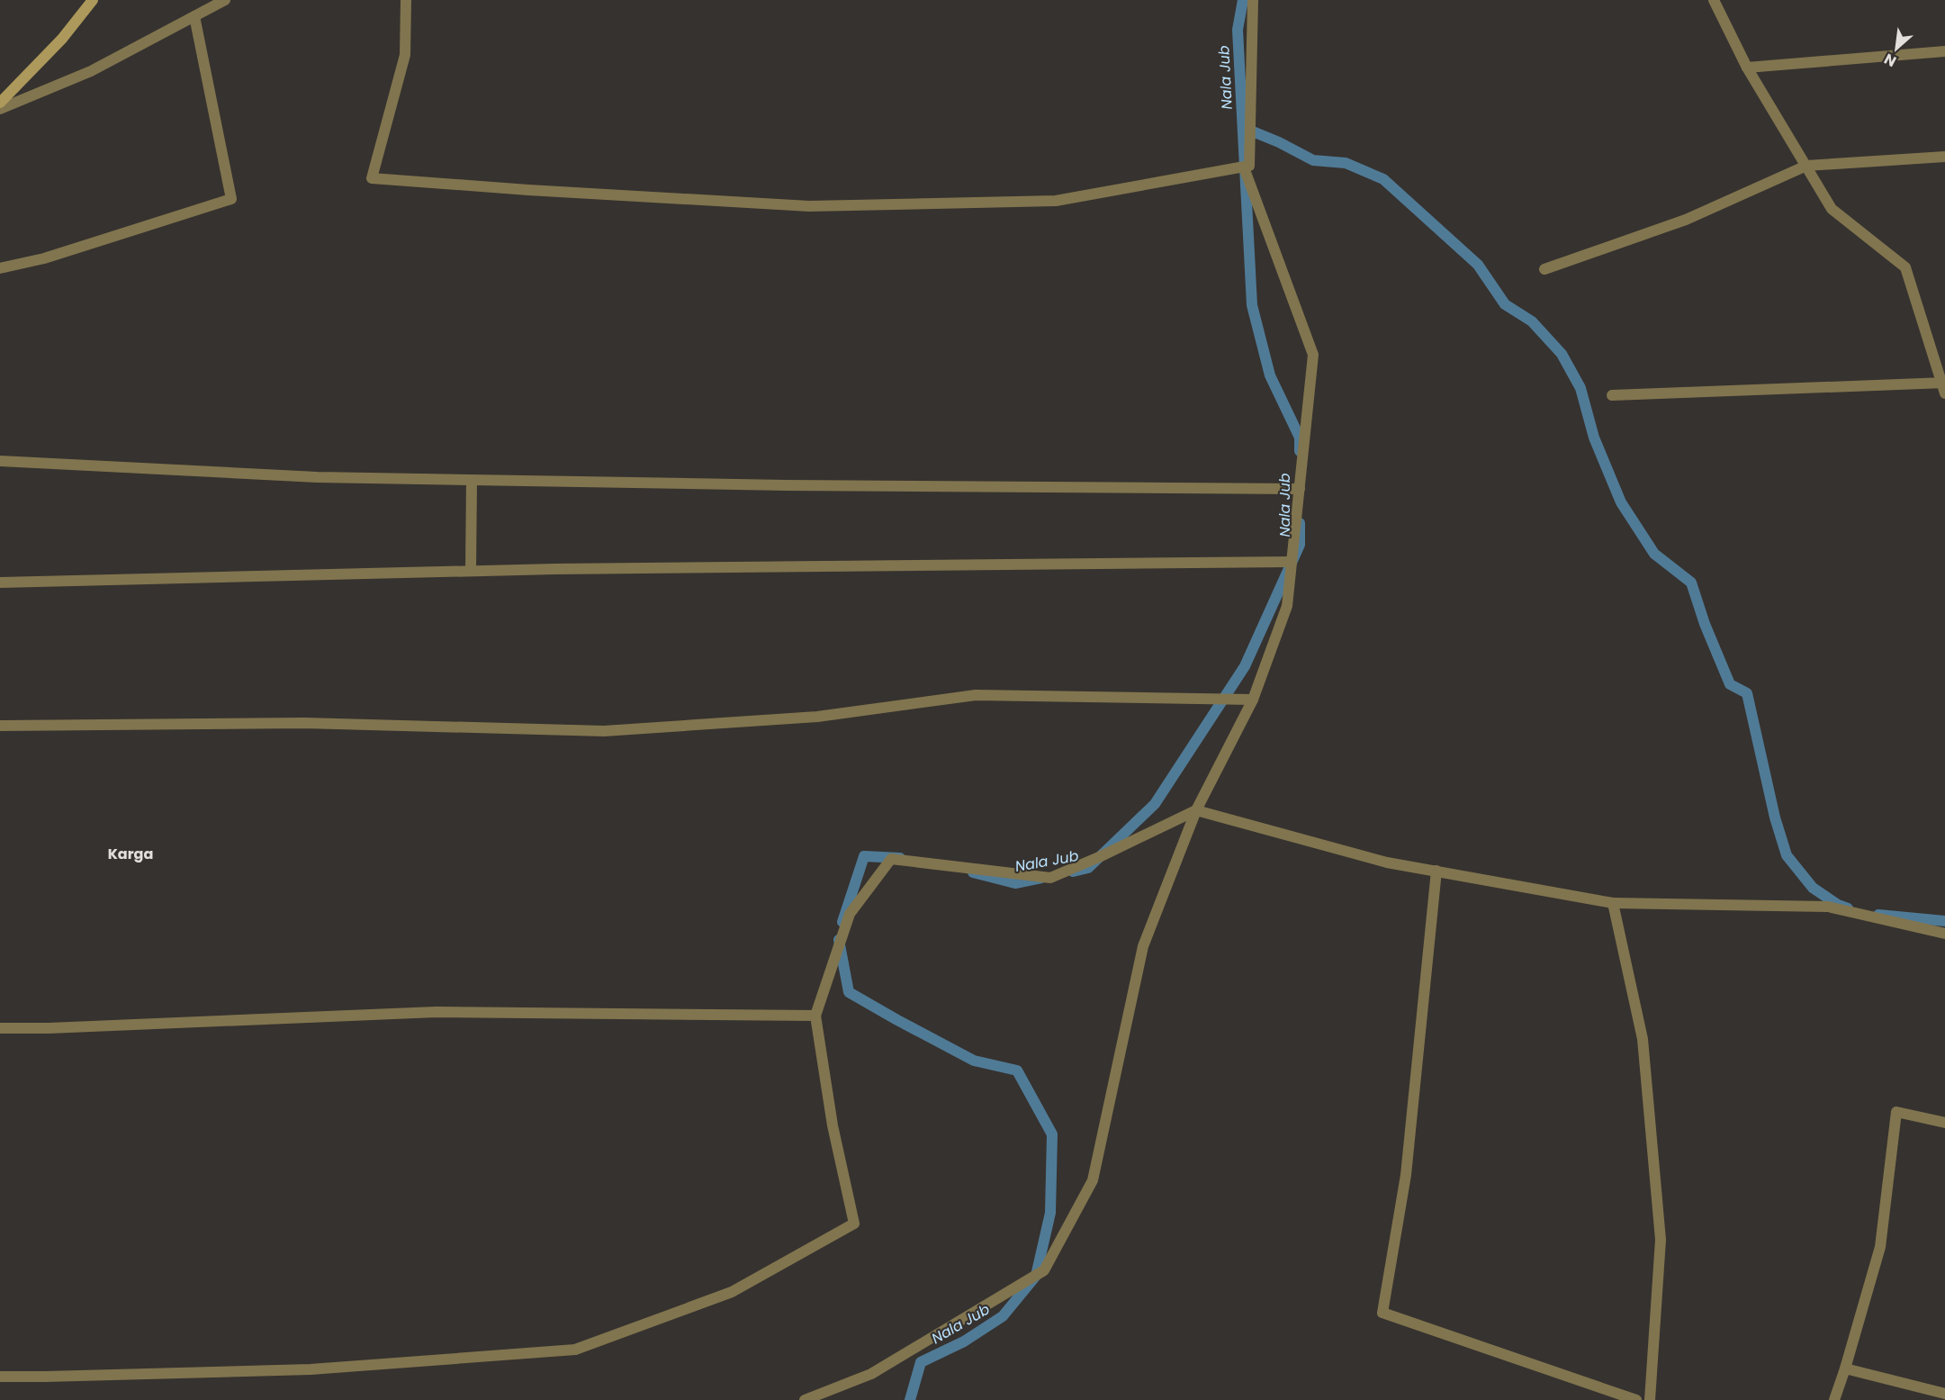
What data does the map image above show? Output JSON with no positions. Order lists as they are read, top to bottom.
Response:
{
  "districts": ["Karga"],
  "water": ["Nala Jub"],
  "north": "bottom left"
}
